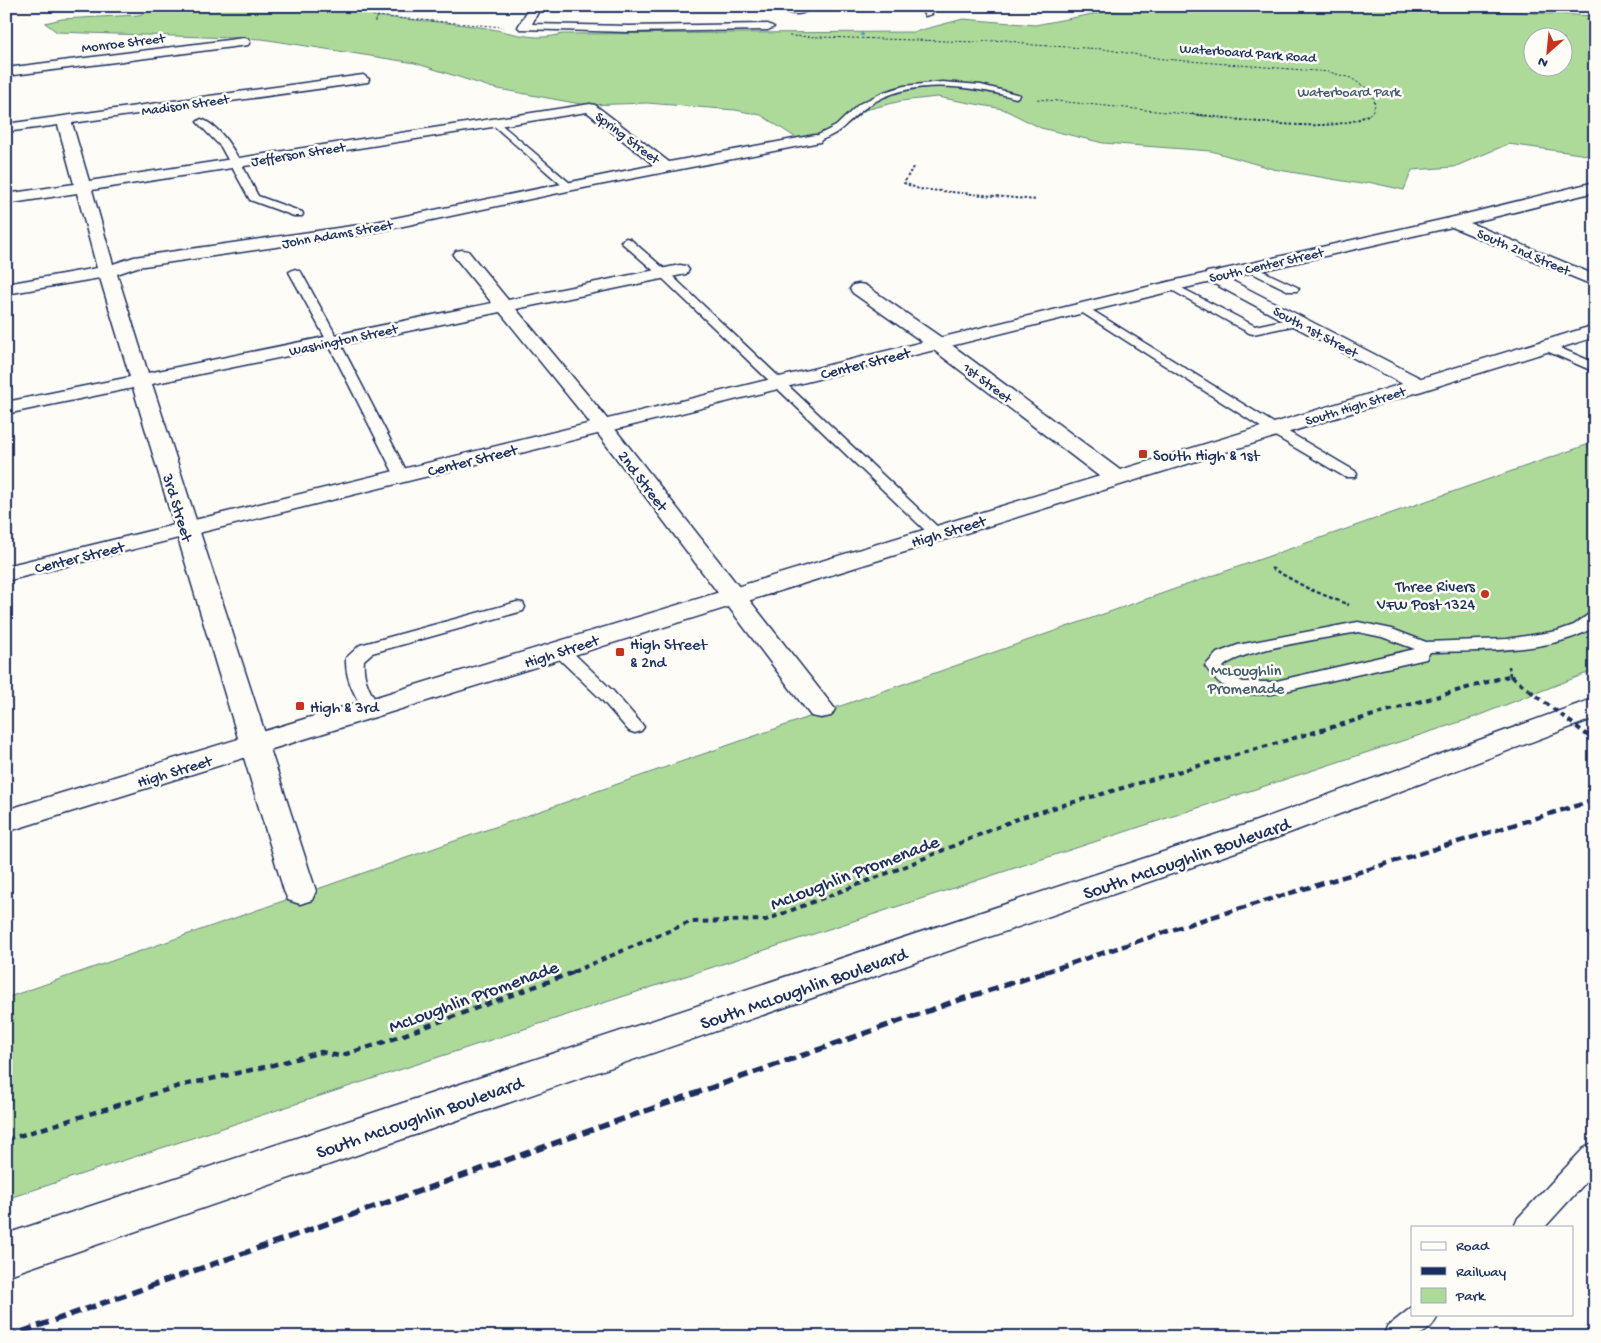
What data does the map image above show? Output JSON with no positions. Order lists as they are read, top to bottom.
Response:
{
  "streets": {
    "main road": [
      "Monroe Street",
      "Madison Street",
      "Spring Street",
      "Jefferson Street",
      "John Adams Street",
      "South 2nd Street",
      "South Center Street",
      "South 1st Street",
      "Washington Street",
      "Center Street",
      "1st Street",
      "South High Street",
      "2nd Street",
      "3rd Street",
      "High Street",
      "South McLoughlin Boulevard"
    ],
    "path": ["Waterboard Park Road", "McLoughlin Promenade"]
  },
  "crossings": [
    ["Madison Street", "3rd Street"],
    ["Spring Street", "Jefferson Street"],
    ["Spring Street", "John Adams Street"],
    ["Jefferson Street", "3rd Street"],
    ["John Adams Street", "3rd Street"],
    ["South 2nd Street", "South Center Street"],
    ["South Center Street", "South 1st Street"],
    ["South Center Street", "Center Street"],
    ["South Center Street", "1st Street"],
    ["South 1st Street", "South High Street"],
    ["Washington Street", "2nd Street"],
    ["Washington Street", "3rd Street"],
    ["Center Street", "1st Street"],
    ["Center Street", "2nd Street"],
    ["Center Street", "3rd Street"],
    ["1st Street", "South High Street"],
    ["1st Street", "High Street"],
    ["South High Street", "High Street"],
    ["2nd Street", "High Street"],
    ["3rd Street", "High Street"]
  ],
  "parks": ["Waterboard Park", "McLoughlin Promenade"],
  "places": {
    "transit": ["South High & 1st", "High Street & 2nd", "High & 3rd"],
    "other": ["Three Rivers VFW Post 1324"]
  },
  "legend": ["Road", "Railway", "Park"],
  "north": "bottom left"
}
